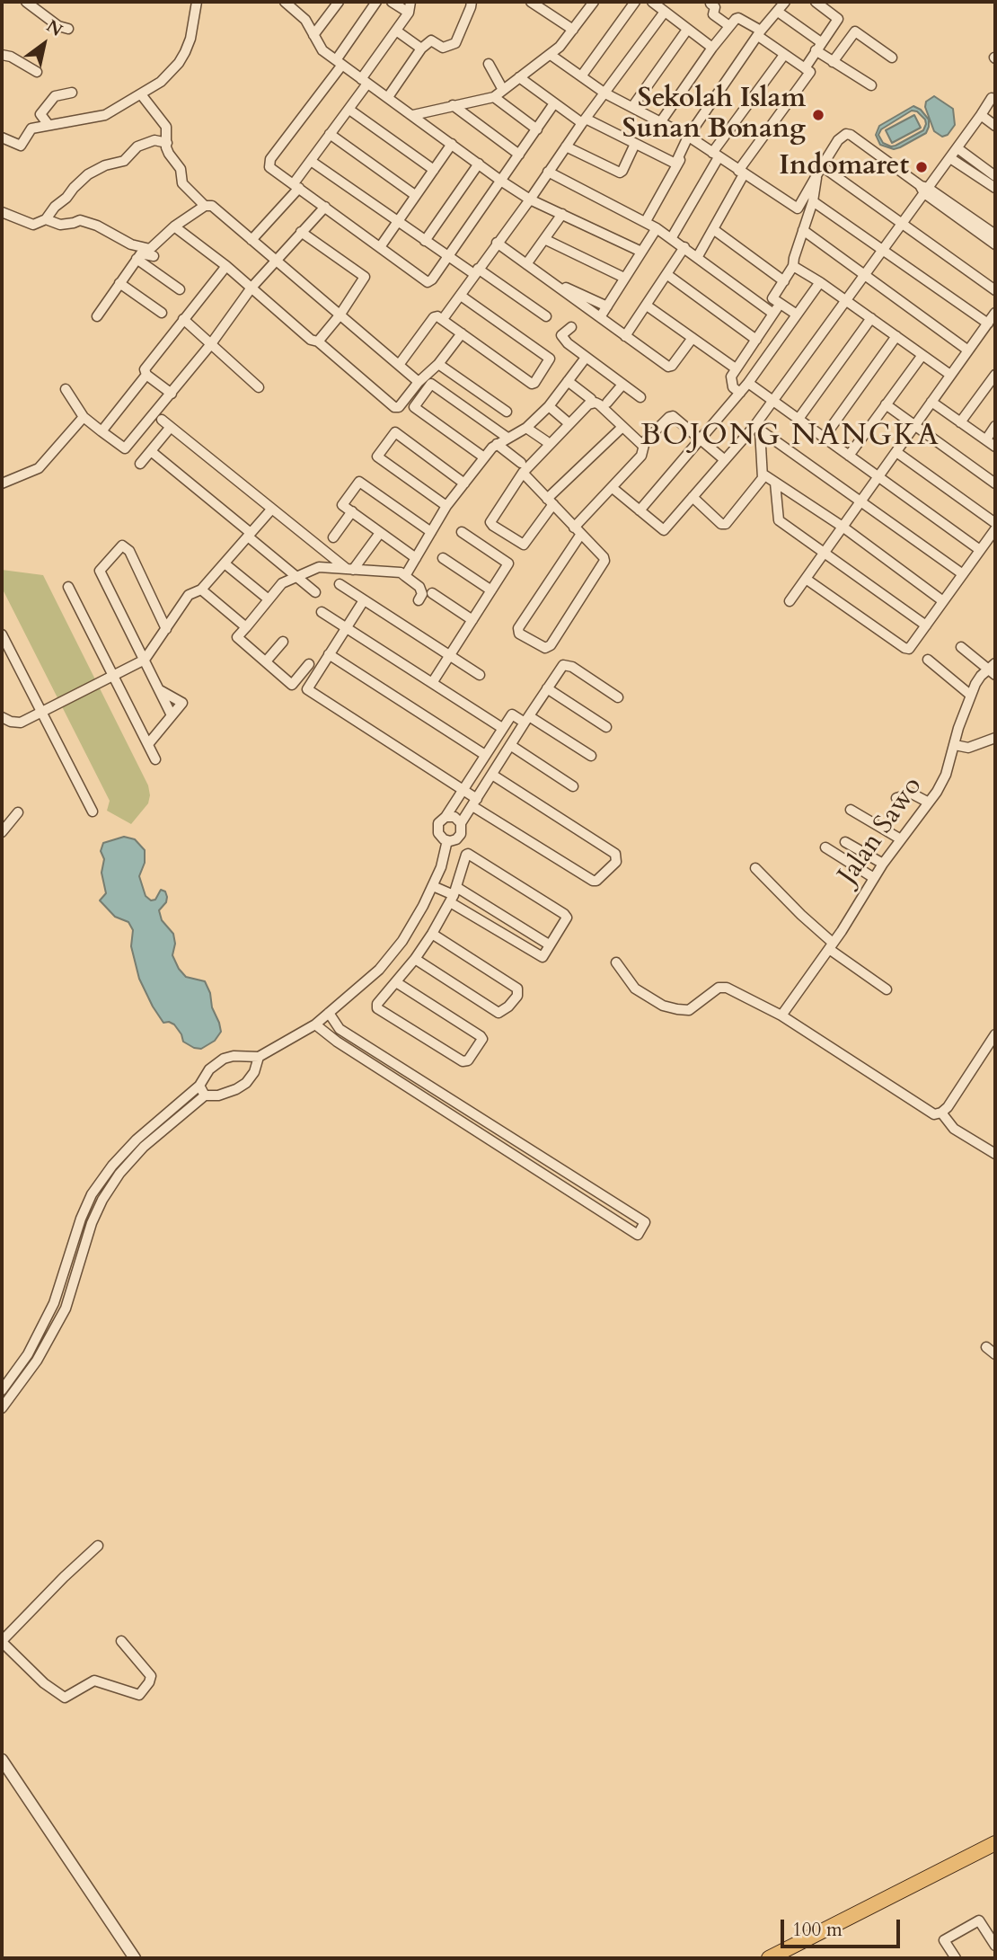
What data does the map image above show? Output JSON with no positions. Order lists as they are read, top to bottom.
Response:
{
  "streets": {
    "street": ["Jalan Sawo"]
  },
  "districts": ["BOJONG NANGKA"],
  "places": ["Sekolah Islam Sunan Bonang", "Indomaret"],
  "scale_bar": "100 m",
  "north": "top right"
}
